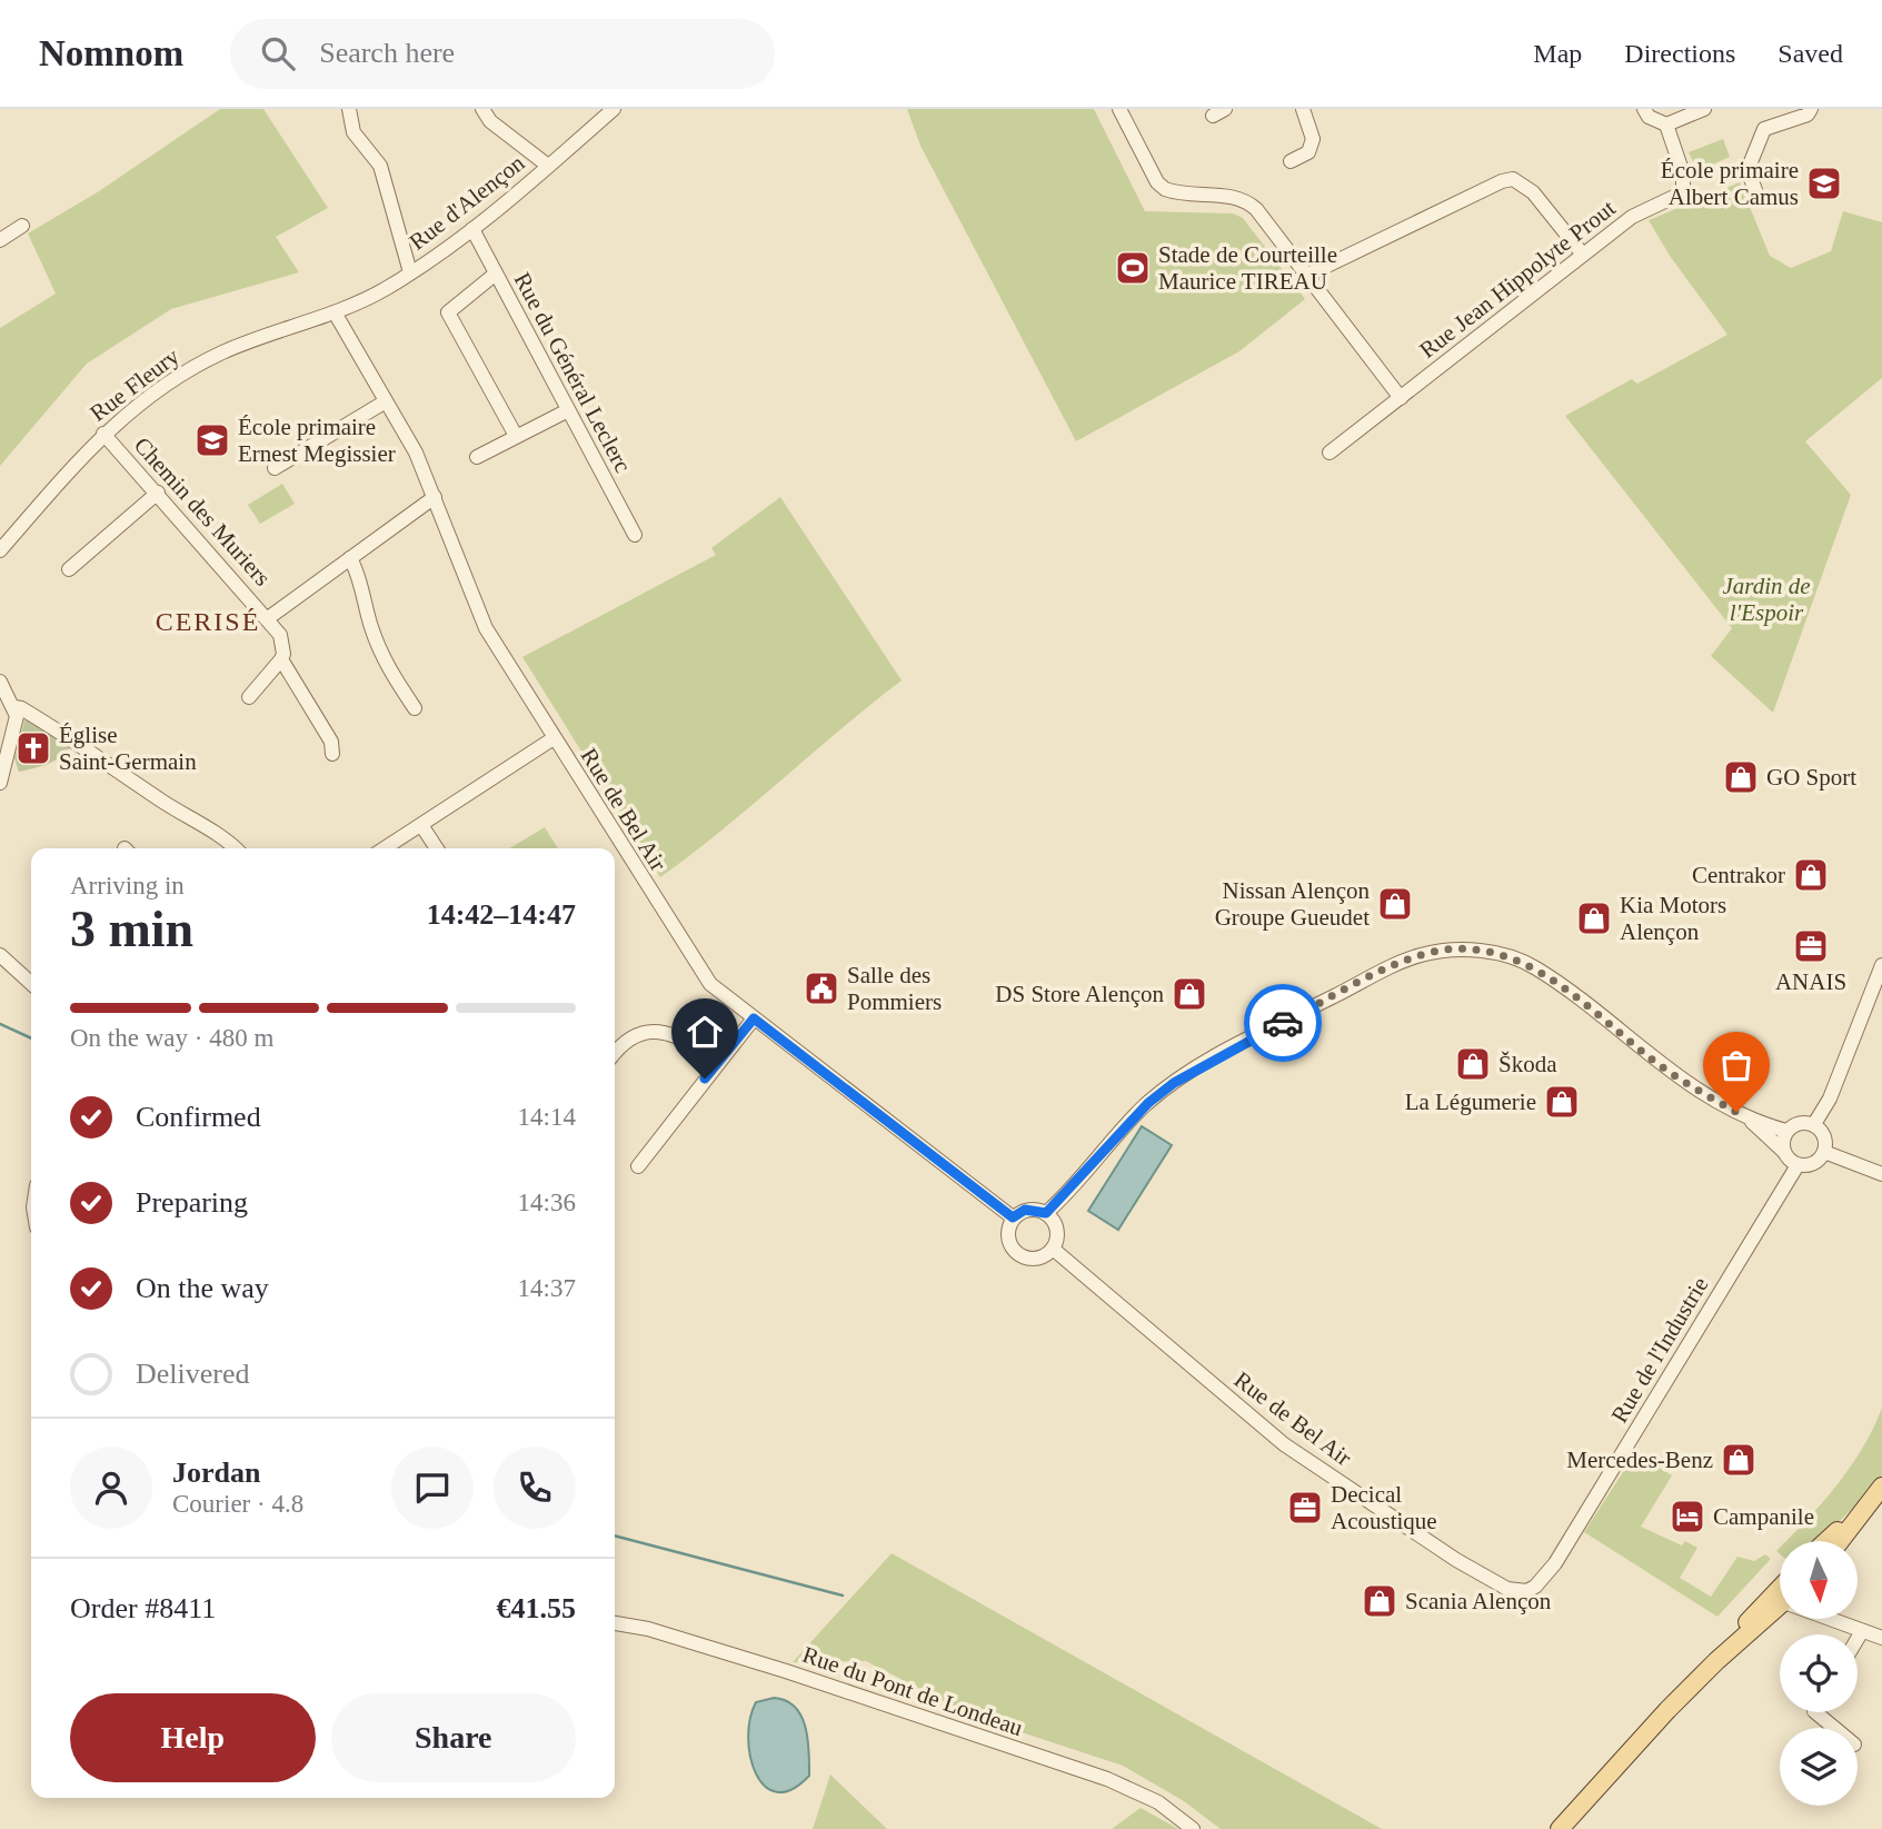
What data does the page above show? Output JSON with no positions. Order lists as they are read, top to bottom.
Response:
{
  "streets": {
    "street": [
      "Rue d'Alençon",
      "Rue Jean Hippolyte Prout",
      "Rue du Général Leclerc",
      "Rue Fleury",
      "Chemin des Muriers",
      "Rue de Bel Air",
      "Rue de l'Industrie",
      "Rue du Pont de Londeau"
    ]
  },
  "crossings": [
    ["Rue d'Alençon", "Rue du Général Leclerc"],
    ["Rue d'Alençon", "Rue Fleury"],
    ["Rue d'Alençon", "Rue de Bel Air"],
    ["Rue Fleury", "Chemin des Muriers"],
    ["Rue Fleury", "Rue de Bel Air"],
    ["Rue de Bel Air", "Rue de l'Industrie"]
  ],
  "districts": ["CERISÉ"],
  "parks": ["Jardin de l'Espoir"],
  "places": {
    "school or university": ["École primaire Albert Camus", "École primaire Ernest Megissier"],
    "sports": ["Stade de Courteille Maurice TIREAU"],
    "church": ["Église Saint-Germain"],
    "shop": [
      "GO Sport",
      "Centrakor",
      "Nissan Alençon Groupe Gueudet",
      "Kia Motors Alençon",
      "DS Store Alençon",
      "Škoda",
      "La Légumerie",
      "Mercedes-Benz",
      "Scania Alençon"
    ],
    "office": ["ANAIS", "Decical Acoustique"],
    "public building": ["Salle des Pommiers"],
    "hotel": ["Campanile"]
  },
  "north": "bottom",
  "page": {
    "header": "Nomnom",
    "search": "Search here",
    "nav": ["Map", "Directions", "Saved"],
    "heading": ["3 min", "Arriving in", "14:42–14:47"],
    "panel": [
      "Jordan",
      "Courier · 4.8",
      "Order #8411",
      "€41.55"
    ],
    "bar": "On the way · 480 m",
    "list": [
      ["Confirmed", "14:14"],
      ["Preparing", "14:36"],
      ["On the way", "14:37"],
      "Delivered"
    ],
    "buttons": ["Help", "Share"]
  }
}
